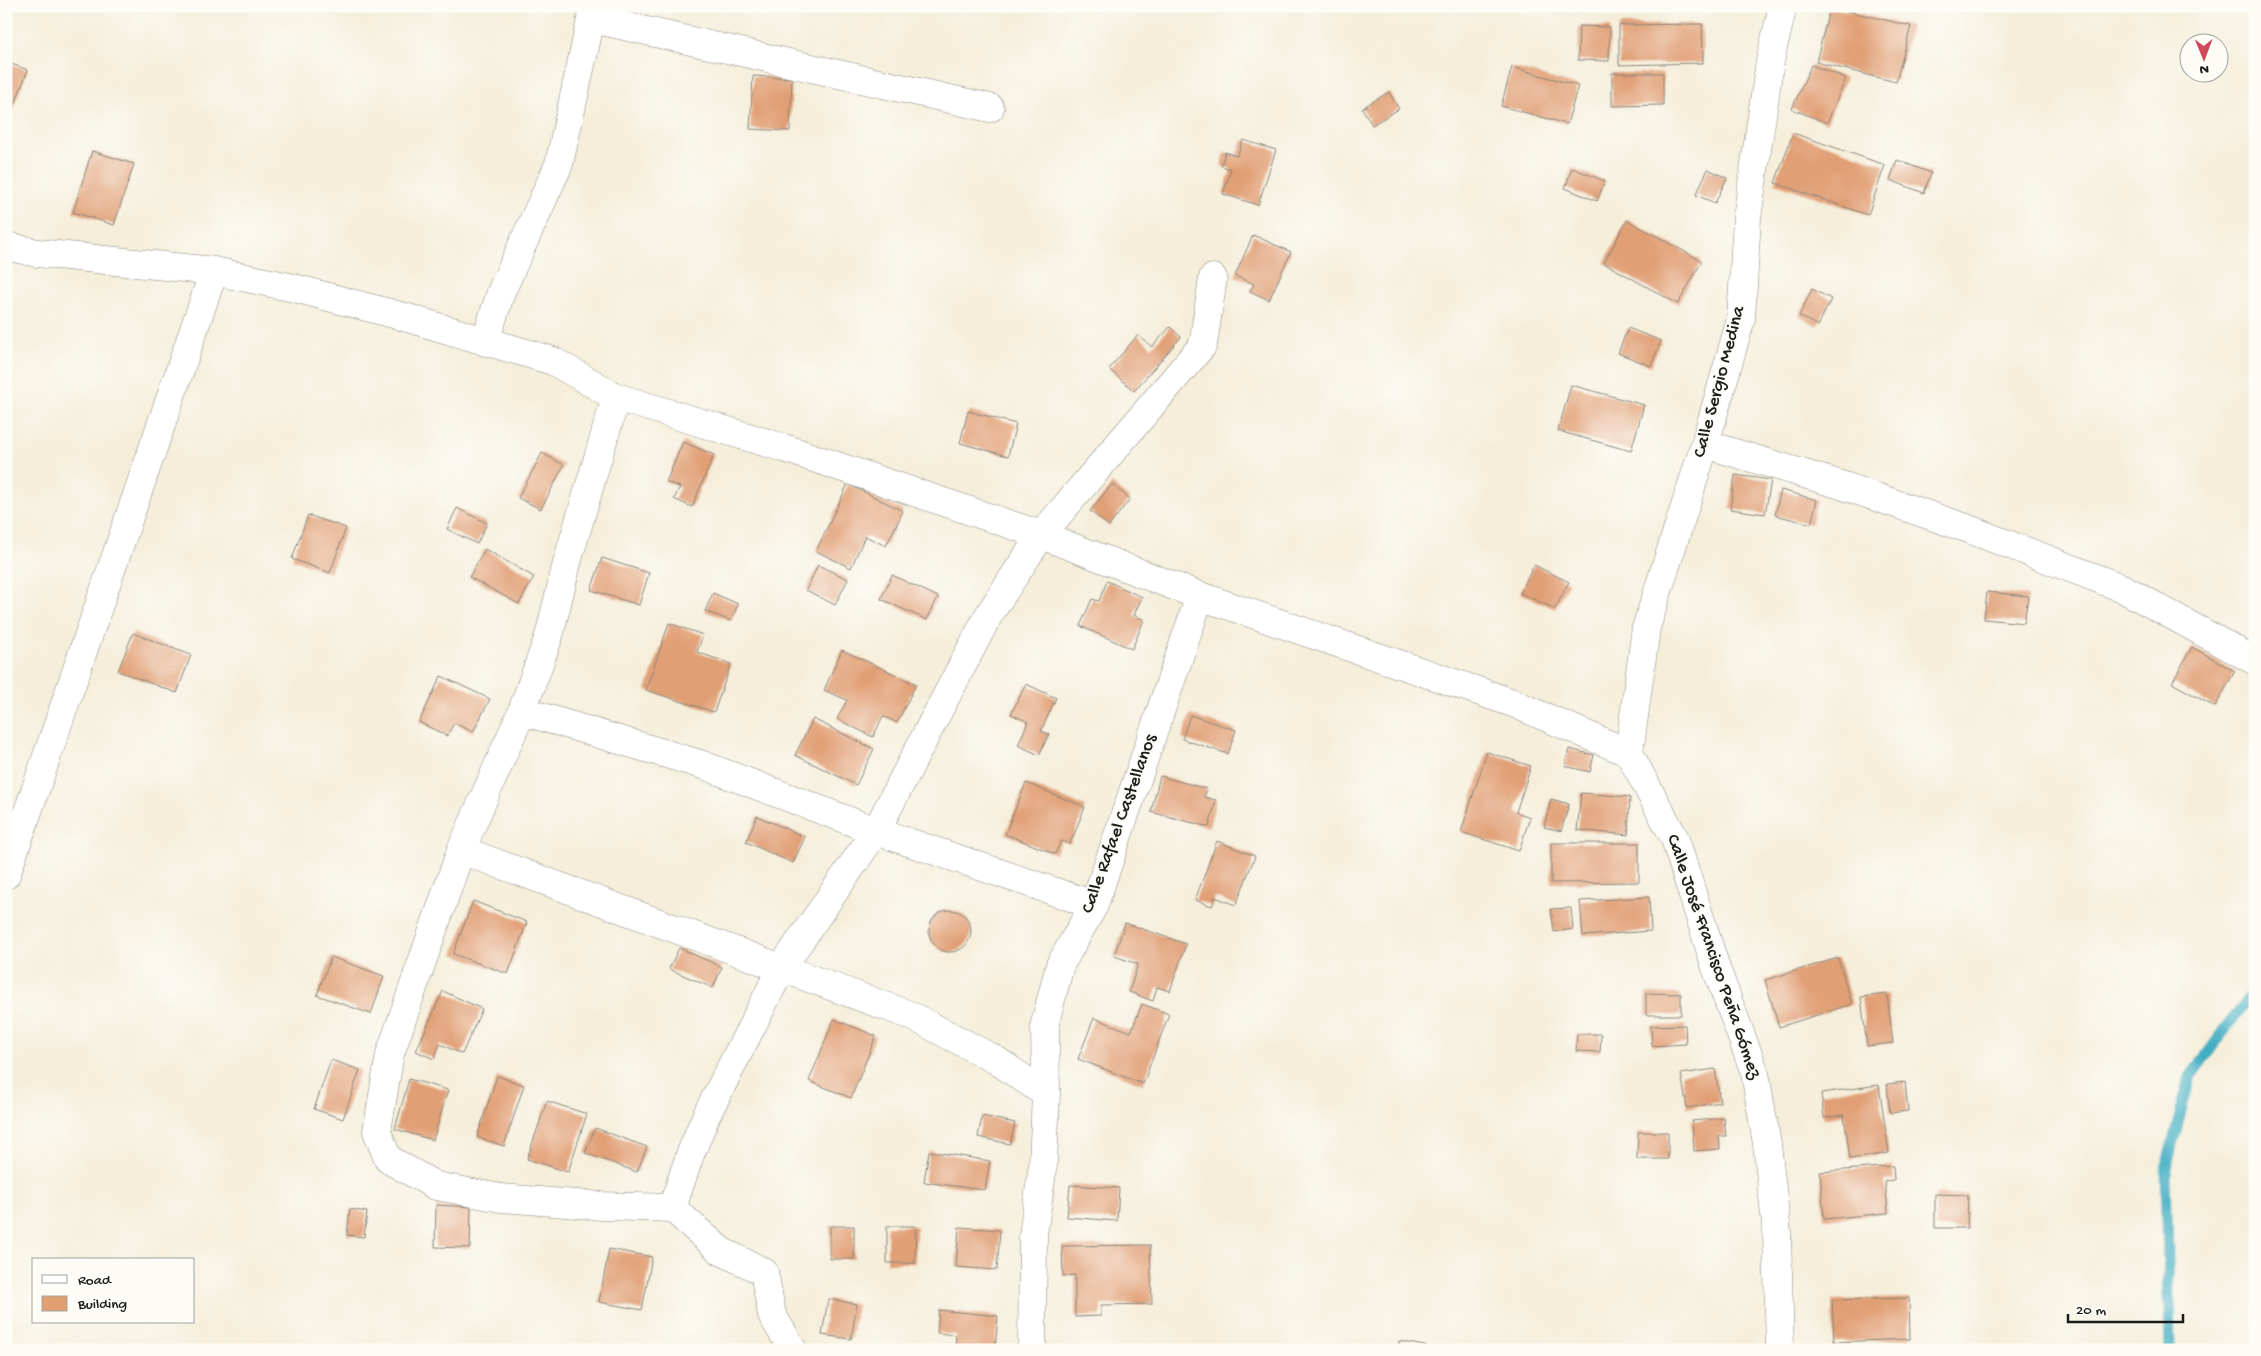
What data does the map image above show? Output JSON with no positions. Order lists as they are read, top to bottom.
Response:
{
  "streets": {
    "street": ["Calle Sergio Medina", "Calle Rafael Castellanos", "Calle José Francisco Peña Gómez"]
  },
  "crossings": [
    ["Calle Sergio Medina", "Calle José Francisco Peña Gómez"]
  ],
  "legend": ["Road", "Building"],
  "scale_bar": "20 m",
  "north": "bottom"
}
